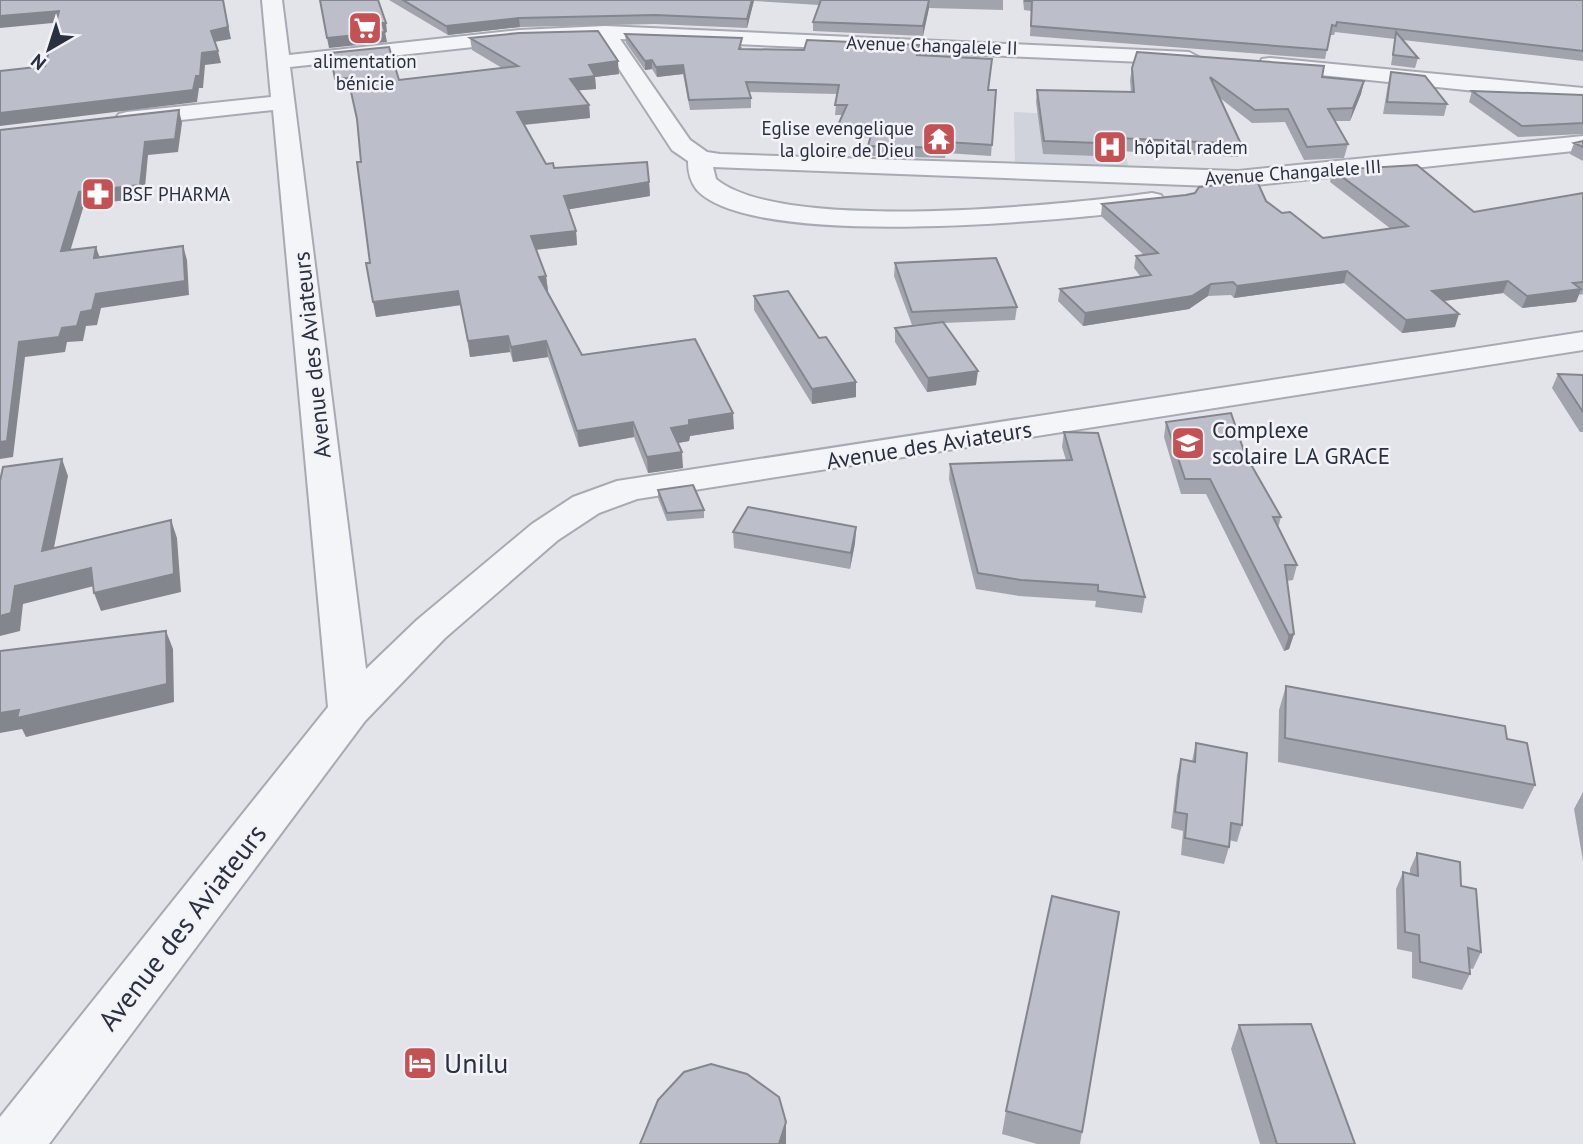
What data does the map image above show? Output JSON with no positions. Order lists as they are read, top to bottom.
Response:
{
  "streets": {
    "street": ["Avenue Changalele II", "Avenue Changalele III", "Avenue des Aviateurs"]
  },
  "crossings": [
    ["Avenue Changalele II", "Avenue des Aviateurs"]
  ],
  "places": {
    "supermarket": ["alimentation bénicie"],
    "temple": ["Eglise evengelique la gloire de Dieu"],
    "hospital": ["hôpital radem"],
    "pharmacy": ["BSF PHARMA"],
    "school or university": ["Complexe scolaire LA GRACE"],
    "hotel": ["Unilu"]
  },
  "north": "bottom left"
}
